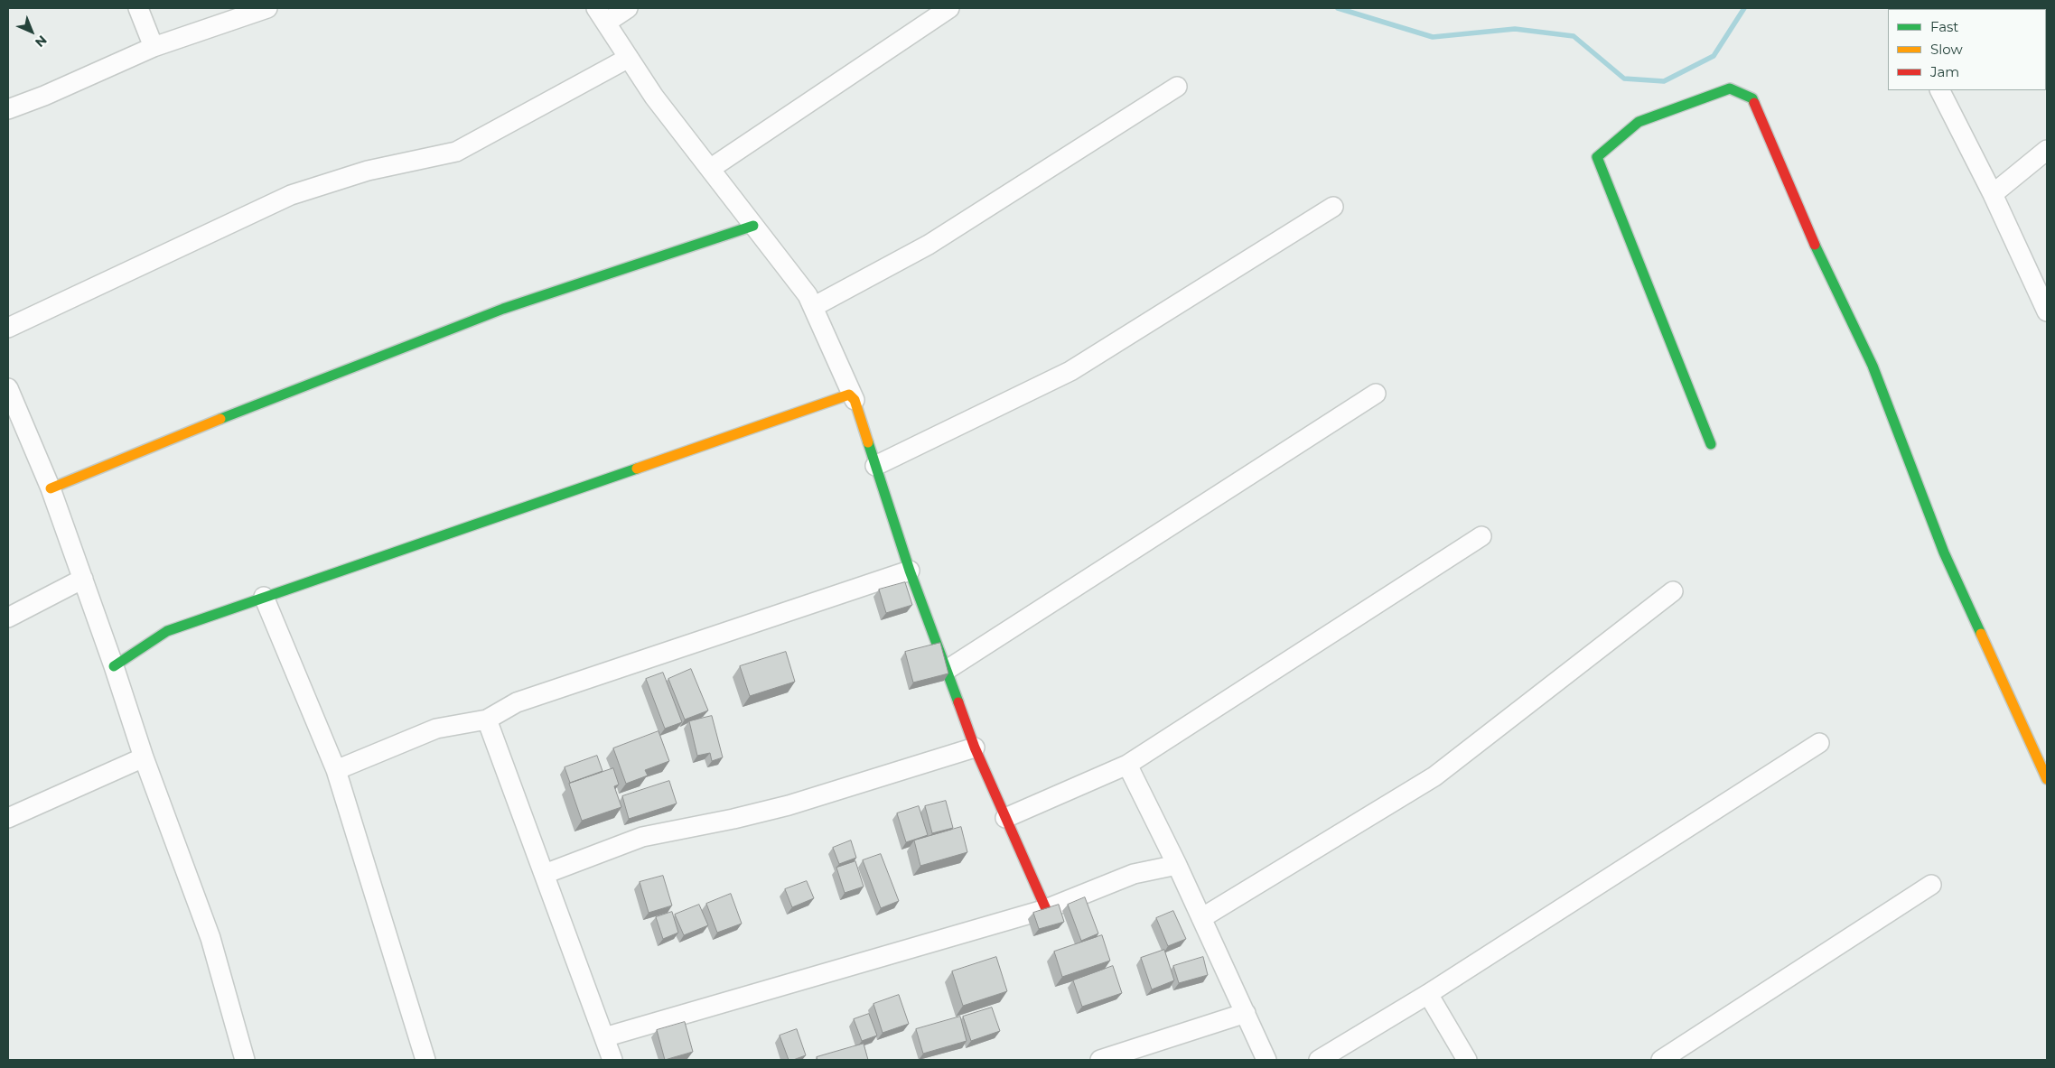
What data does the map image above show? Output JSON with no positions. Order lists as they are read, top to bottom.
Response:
{
  "legend": ["Fast", "Slow", "Jam"],
  "north": "bottom right"
}
